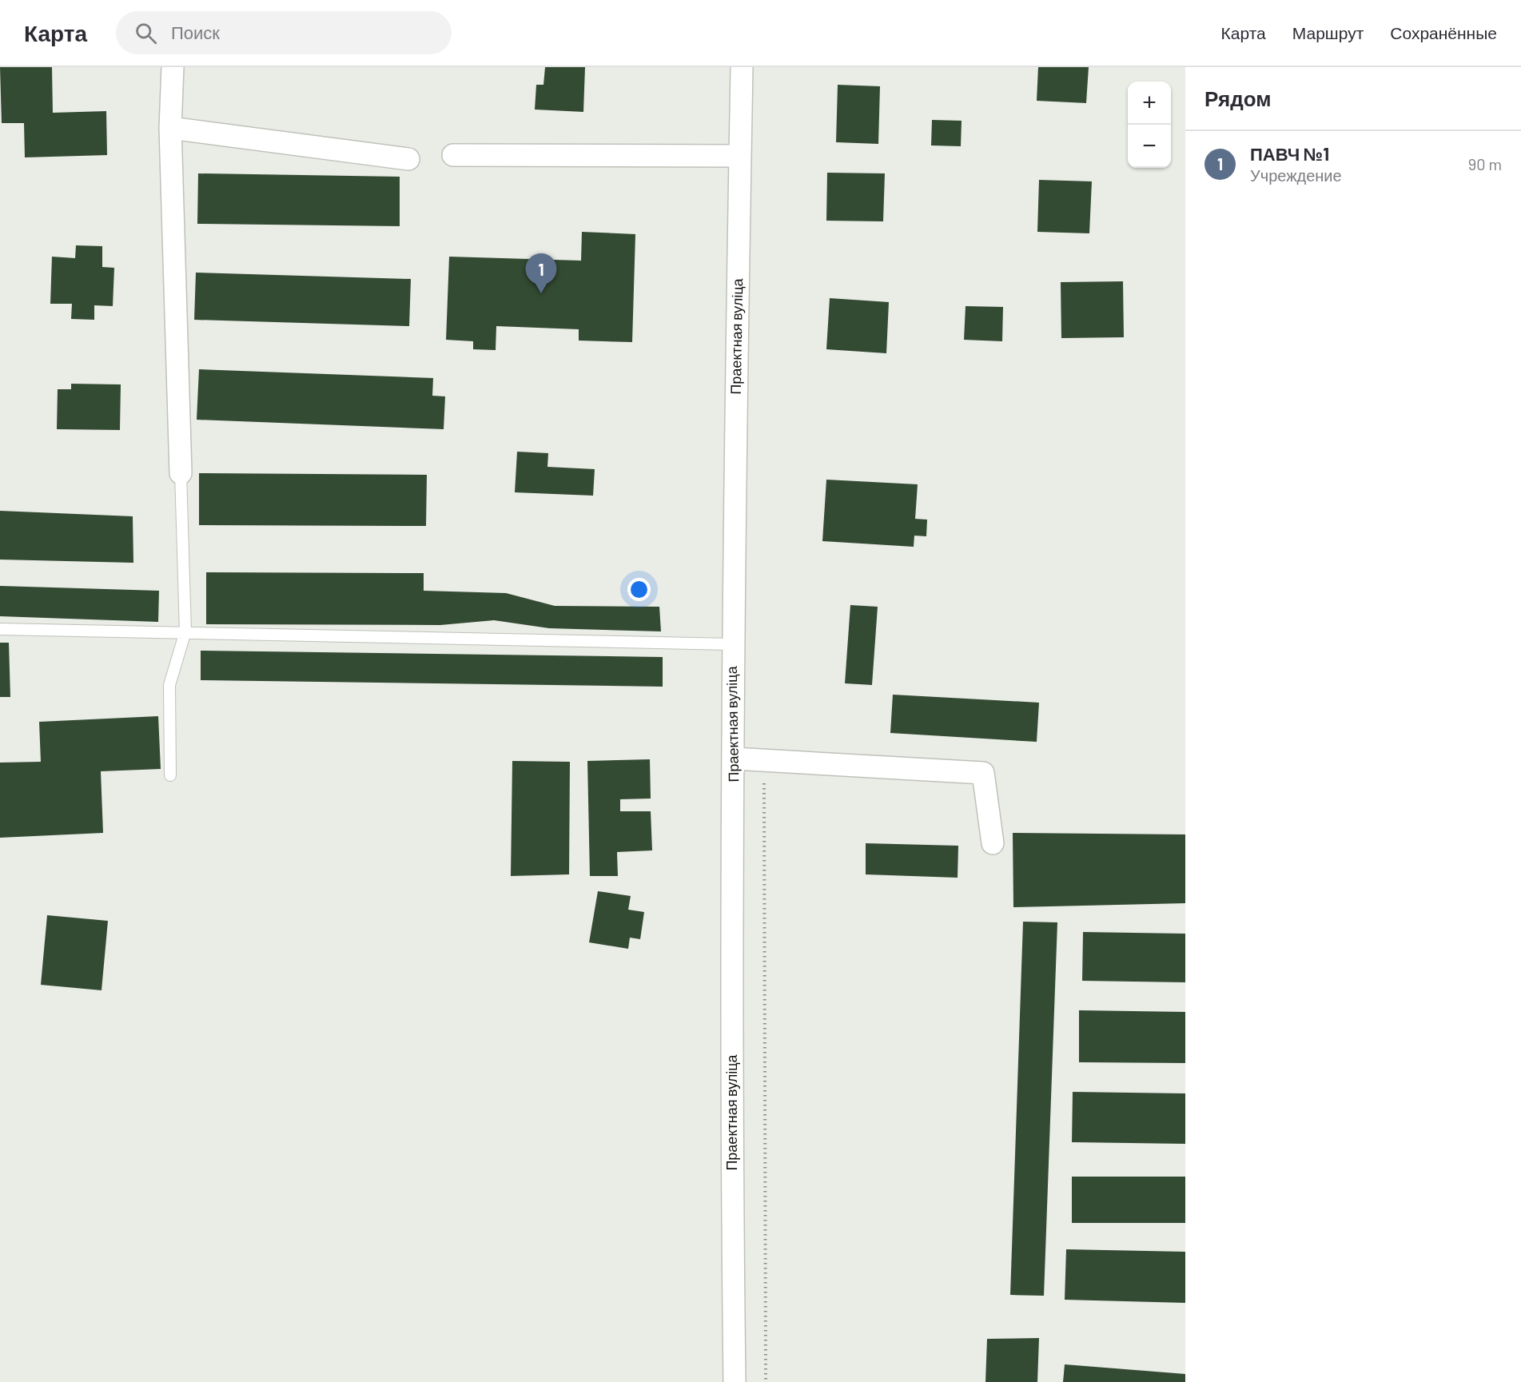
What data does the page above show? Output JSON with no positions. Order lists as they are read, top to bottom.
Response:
{
  "streets": {
    "street": ["Праектная вуліца"]
  },
  "page": {
    "header": "Карта",
    "search": "Поиск",
    "nav": ["Карта", "Маршрут", "Сохранённые"],
    "heading": "Рядом",
    "map_buttons": ["+", "−"],
    "list": [
      {
        "mark": "1",
        "name": "ПАВЧ №1",
        "note": "Учреждение",
        "value": "90 m"
      }
    ],
    "pins": "1"
  }
}
